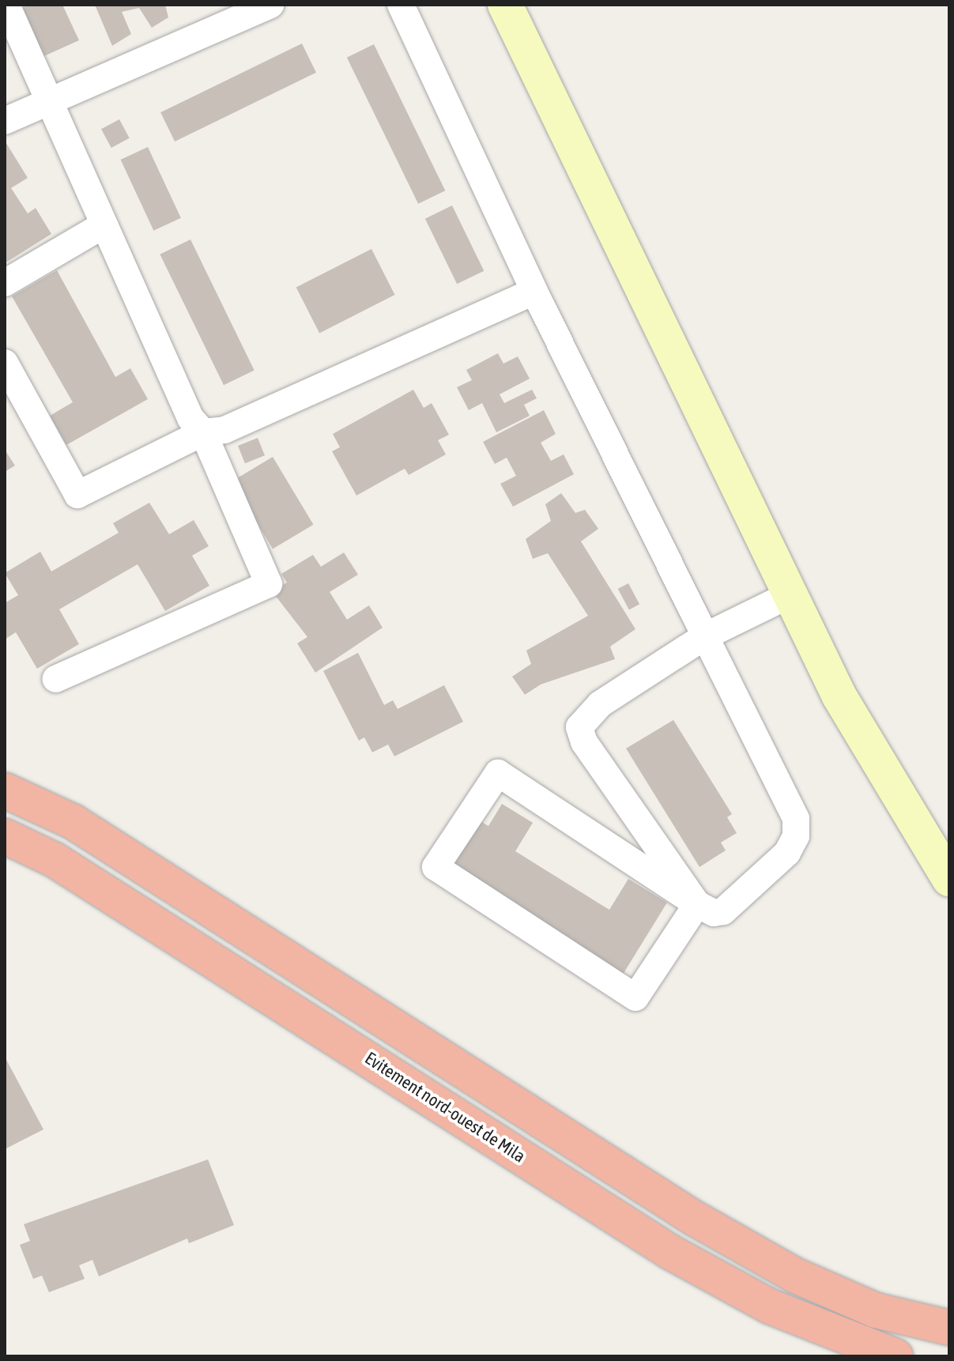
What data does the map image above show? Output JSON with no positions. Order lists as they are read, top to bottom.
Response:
{
  "streets": {
    "highway": ["Evitement nord-ouest de Mila"]
  }
}
